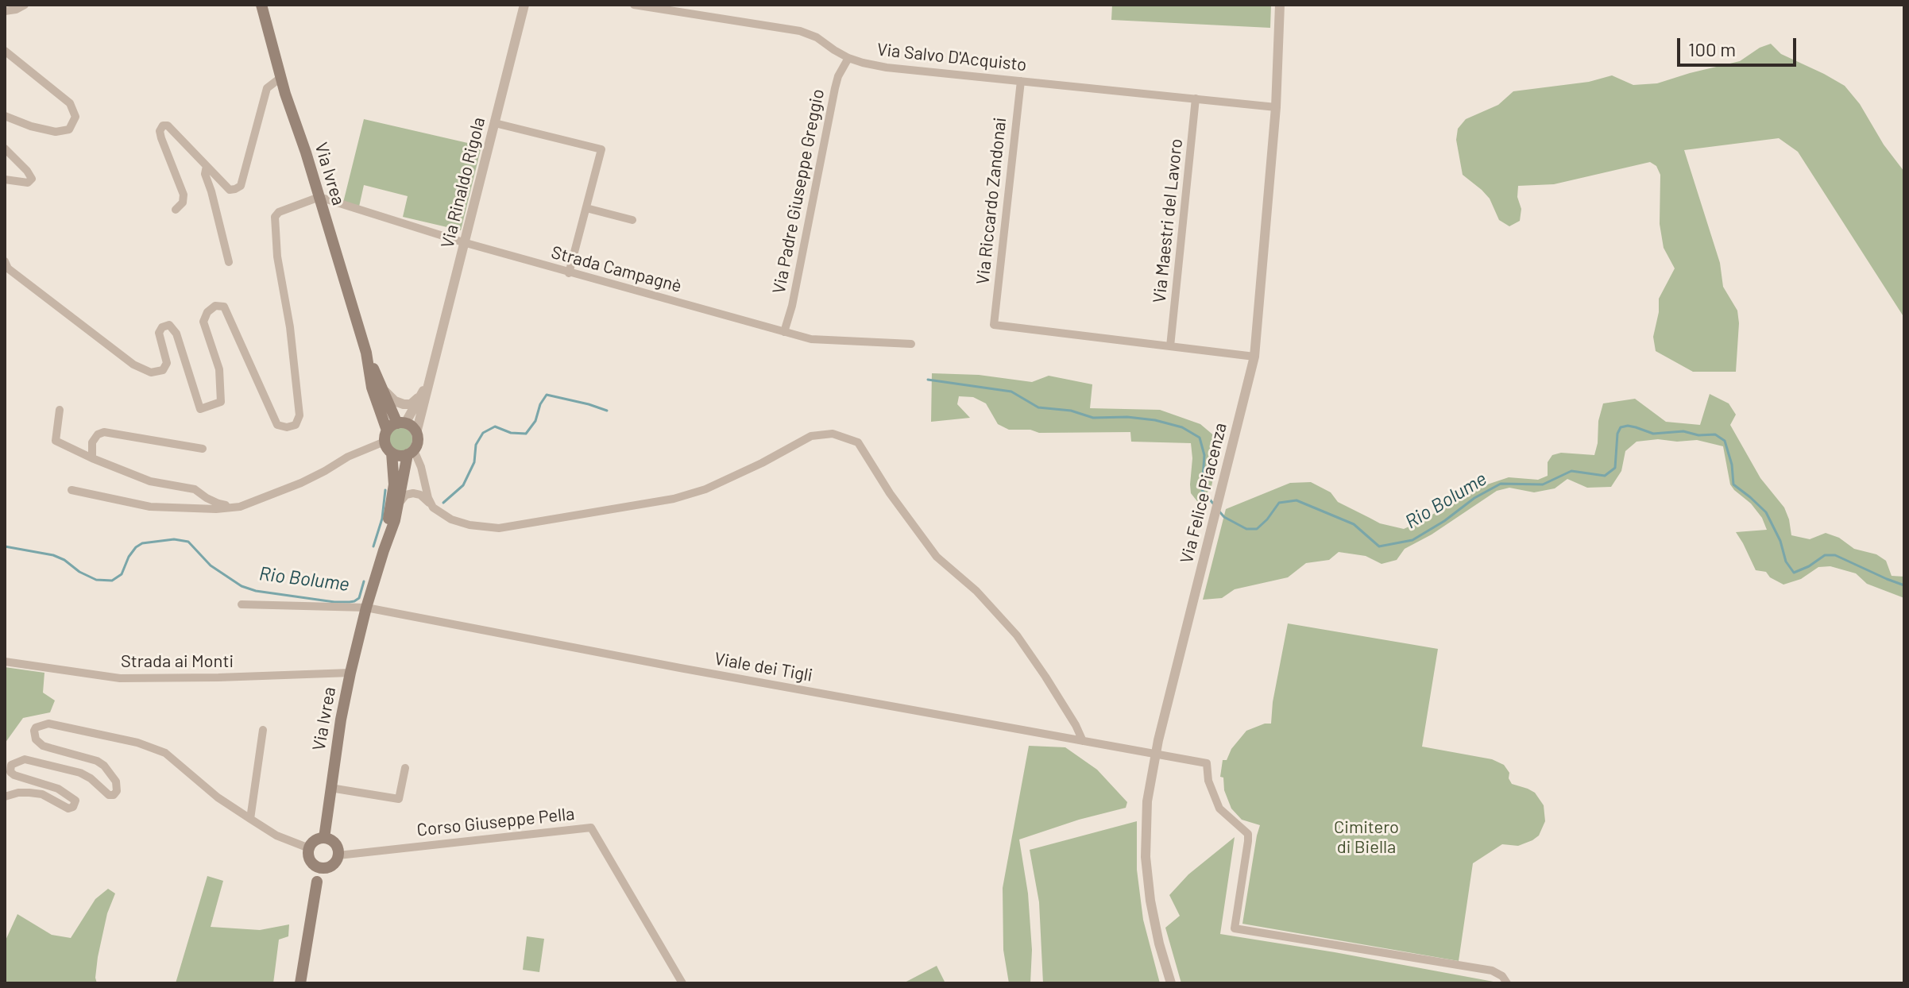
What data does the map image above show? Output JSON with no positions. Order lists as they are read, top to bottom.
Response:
{
  "streets": {
    "main road": ["Via Ivrea"],
    "street": [
      "Via Salvo D'Acquisto",
      "Via Rinaldo Rigola",
      "Via Padre Giuseppe Greggio",
      "Via Riccardo Zandonai",
      "Via Maestri del Lavoro",
      "Strada Campagnè",
      "Via Felice Piacenza",
      "Strada ai Monti",
      "Viale dei Tigli",
      "Corso Giuseppe Pella"
    ]
  },
  "crossings": [
    ["Via Salvo D'Acquisto", "Via Padre Giuseppe Greggio"],
    ["Via Salvo D'Acquisto", "Via Riccardo Zandonai"],
    ["Via Salvo D'Acquisto", "Via Maestri del Lavoro"],
    ["Via Salvo D'Acquisto", "Via Felice Piacenza"],
    ["Via Ivrea", "Via Rinaldo Rigola"],
    ["Via Ivrea", "Strada Campagnè"],
    ["Via Ivrea", "Strada ai Monti"],
    ["Via Ivrea", "Viale dei Tigli"],
    ["Via Rinaldo Rigola", "Strada Campagnè"],
    ["Via Padre Giuseppe Greggio", "Strada Campagnè"],
    ["Via Riccardo Zandonai", "Via Maestri del Lavoro"],
    ["Via Felice Piacenza", "Viale dei Tigli"]
  ],
  "water": ["Rio Bolume"],
  "parks": ["Cimitero di Biella"],
  "scale_bar": "100 m"
}
